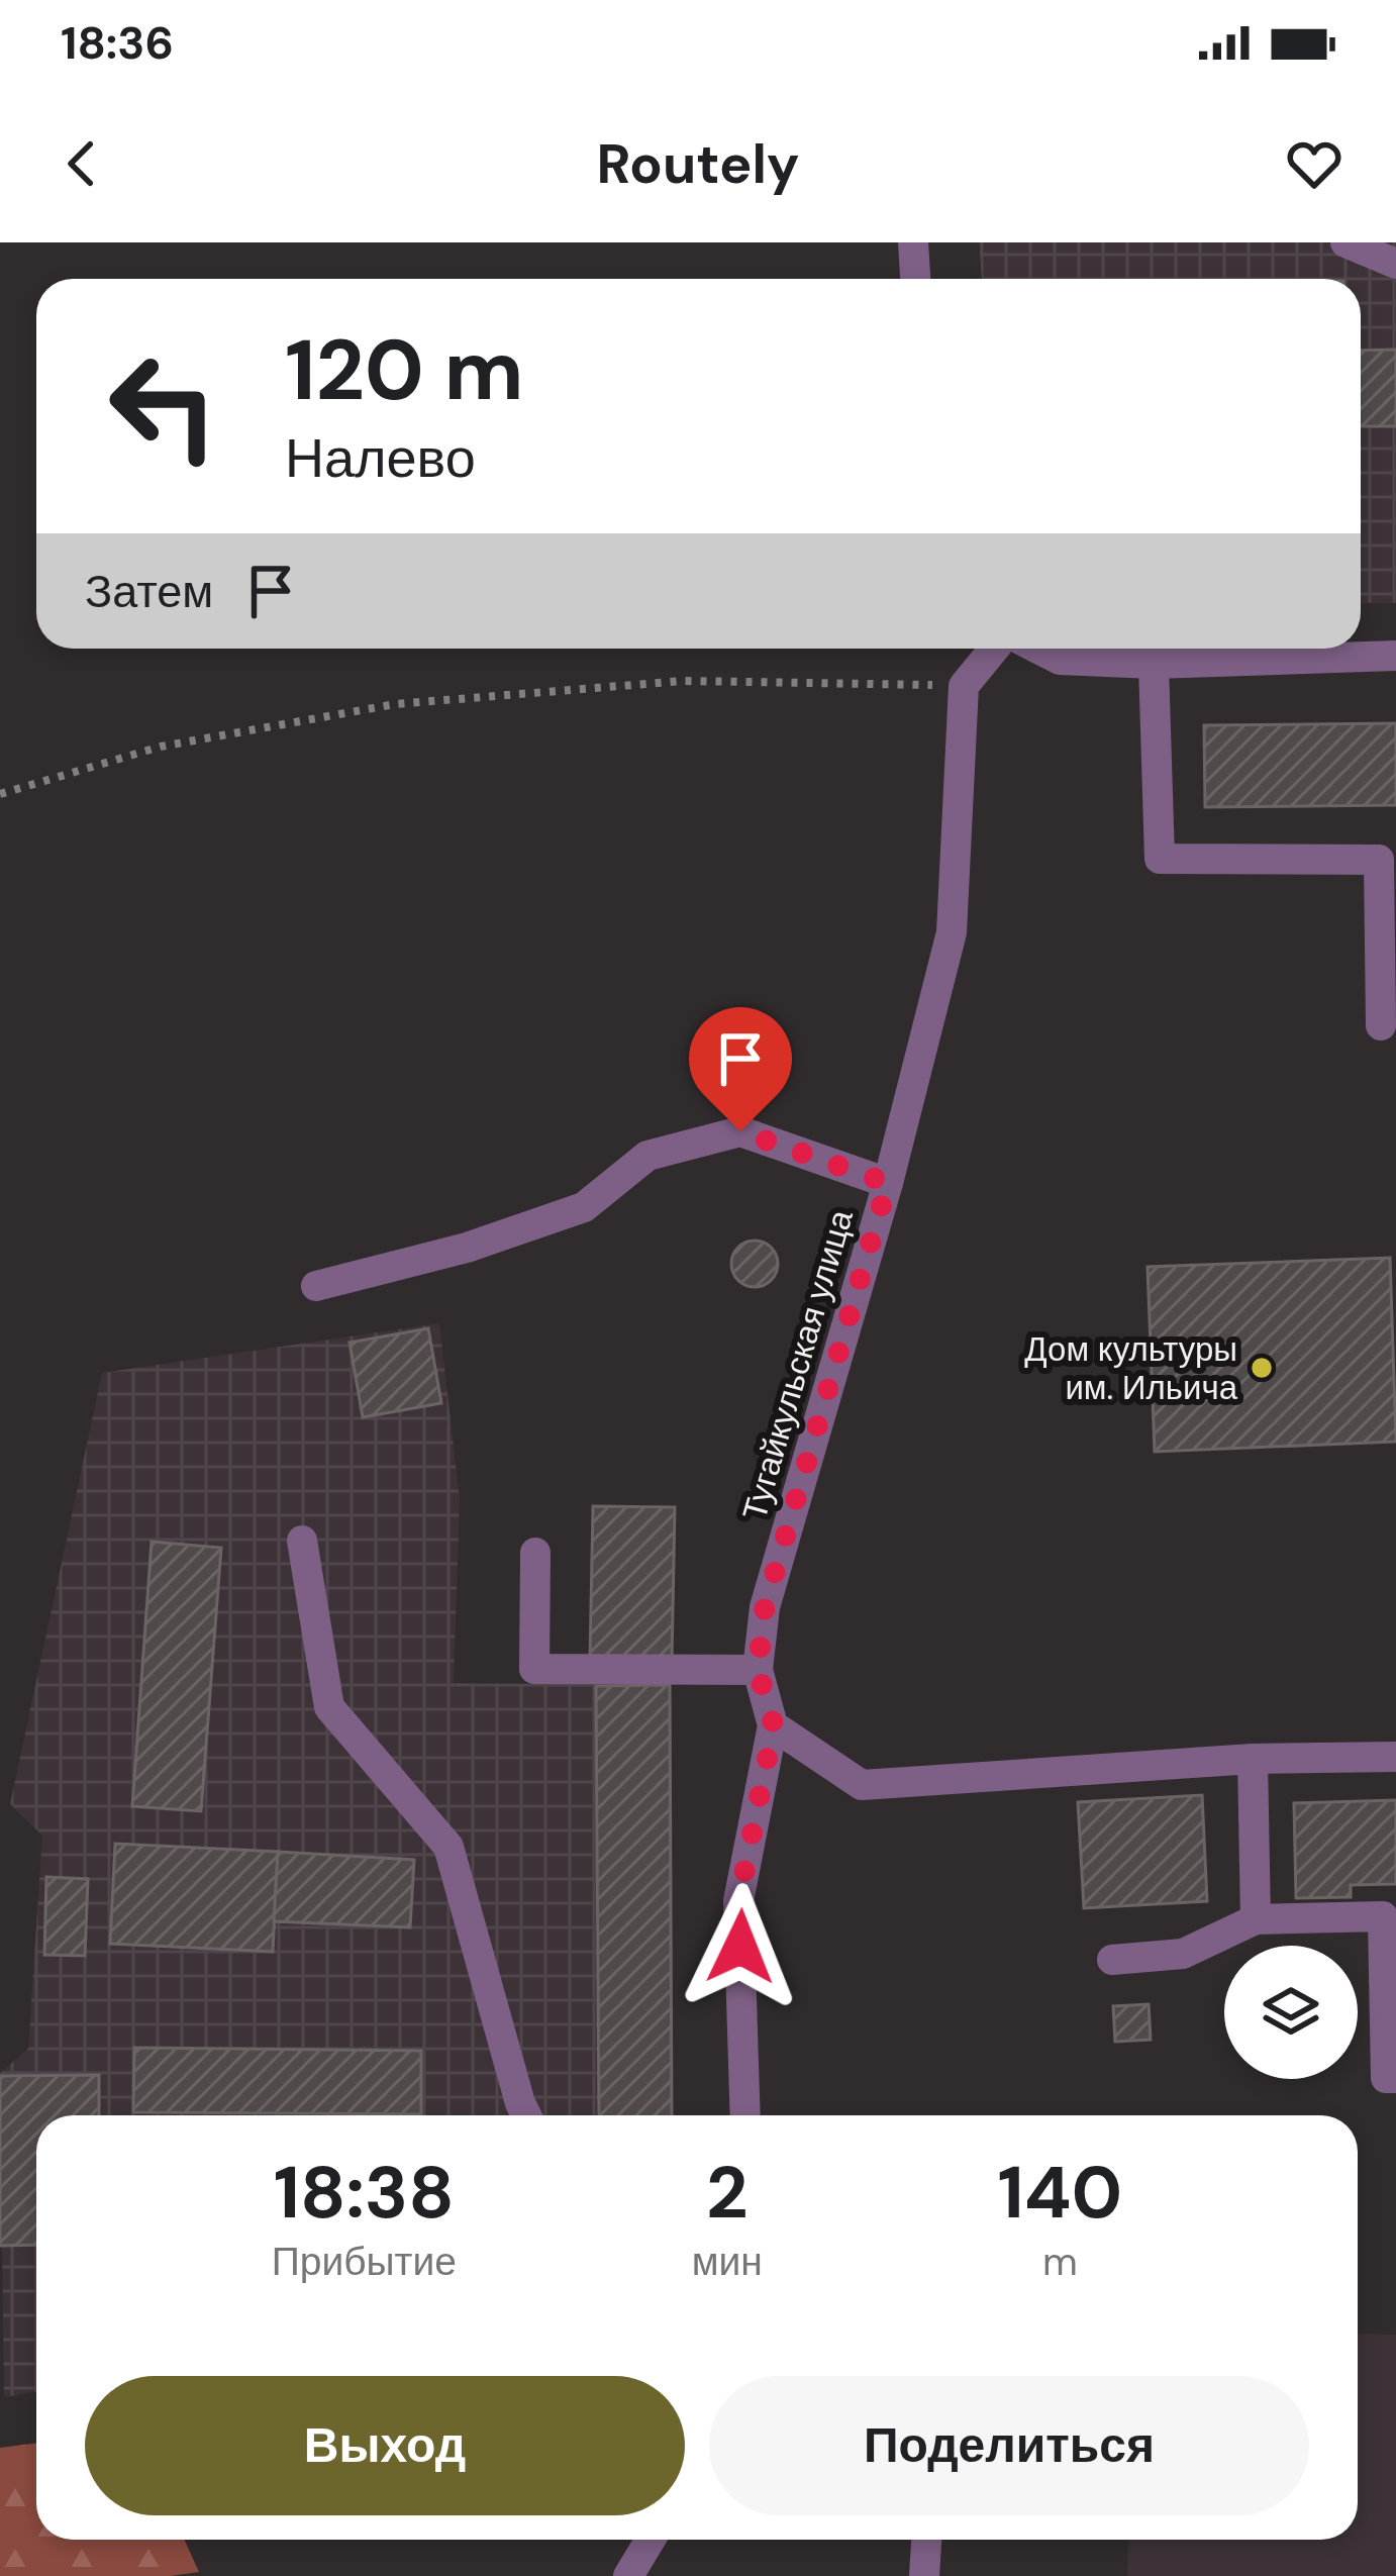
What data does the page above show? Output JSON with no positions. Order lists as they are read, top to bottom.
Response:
{
  "streets": {
    "street": ["Тугайкульская улица"]
  },
  "places": ["Дом культуры им. Ильича"],
  "page": {
    "status": "18:36",
    "header": "Routely",
    "turn": ["120 m", "Налево"],
    "then": "Затем",
    "eta": [
      "18:38",
      "Прибытие",
      "2",
      "мин",
      "140",
      "m"
    ],
    "buttons": ["Выход", "Поделиться"]
  }
}
